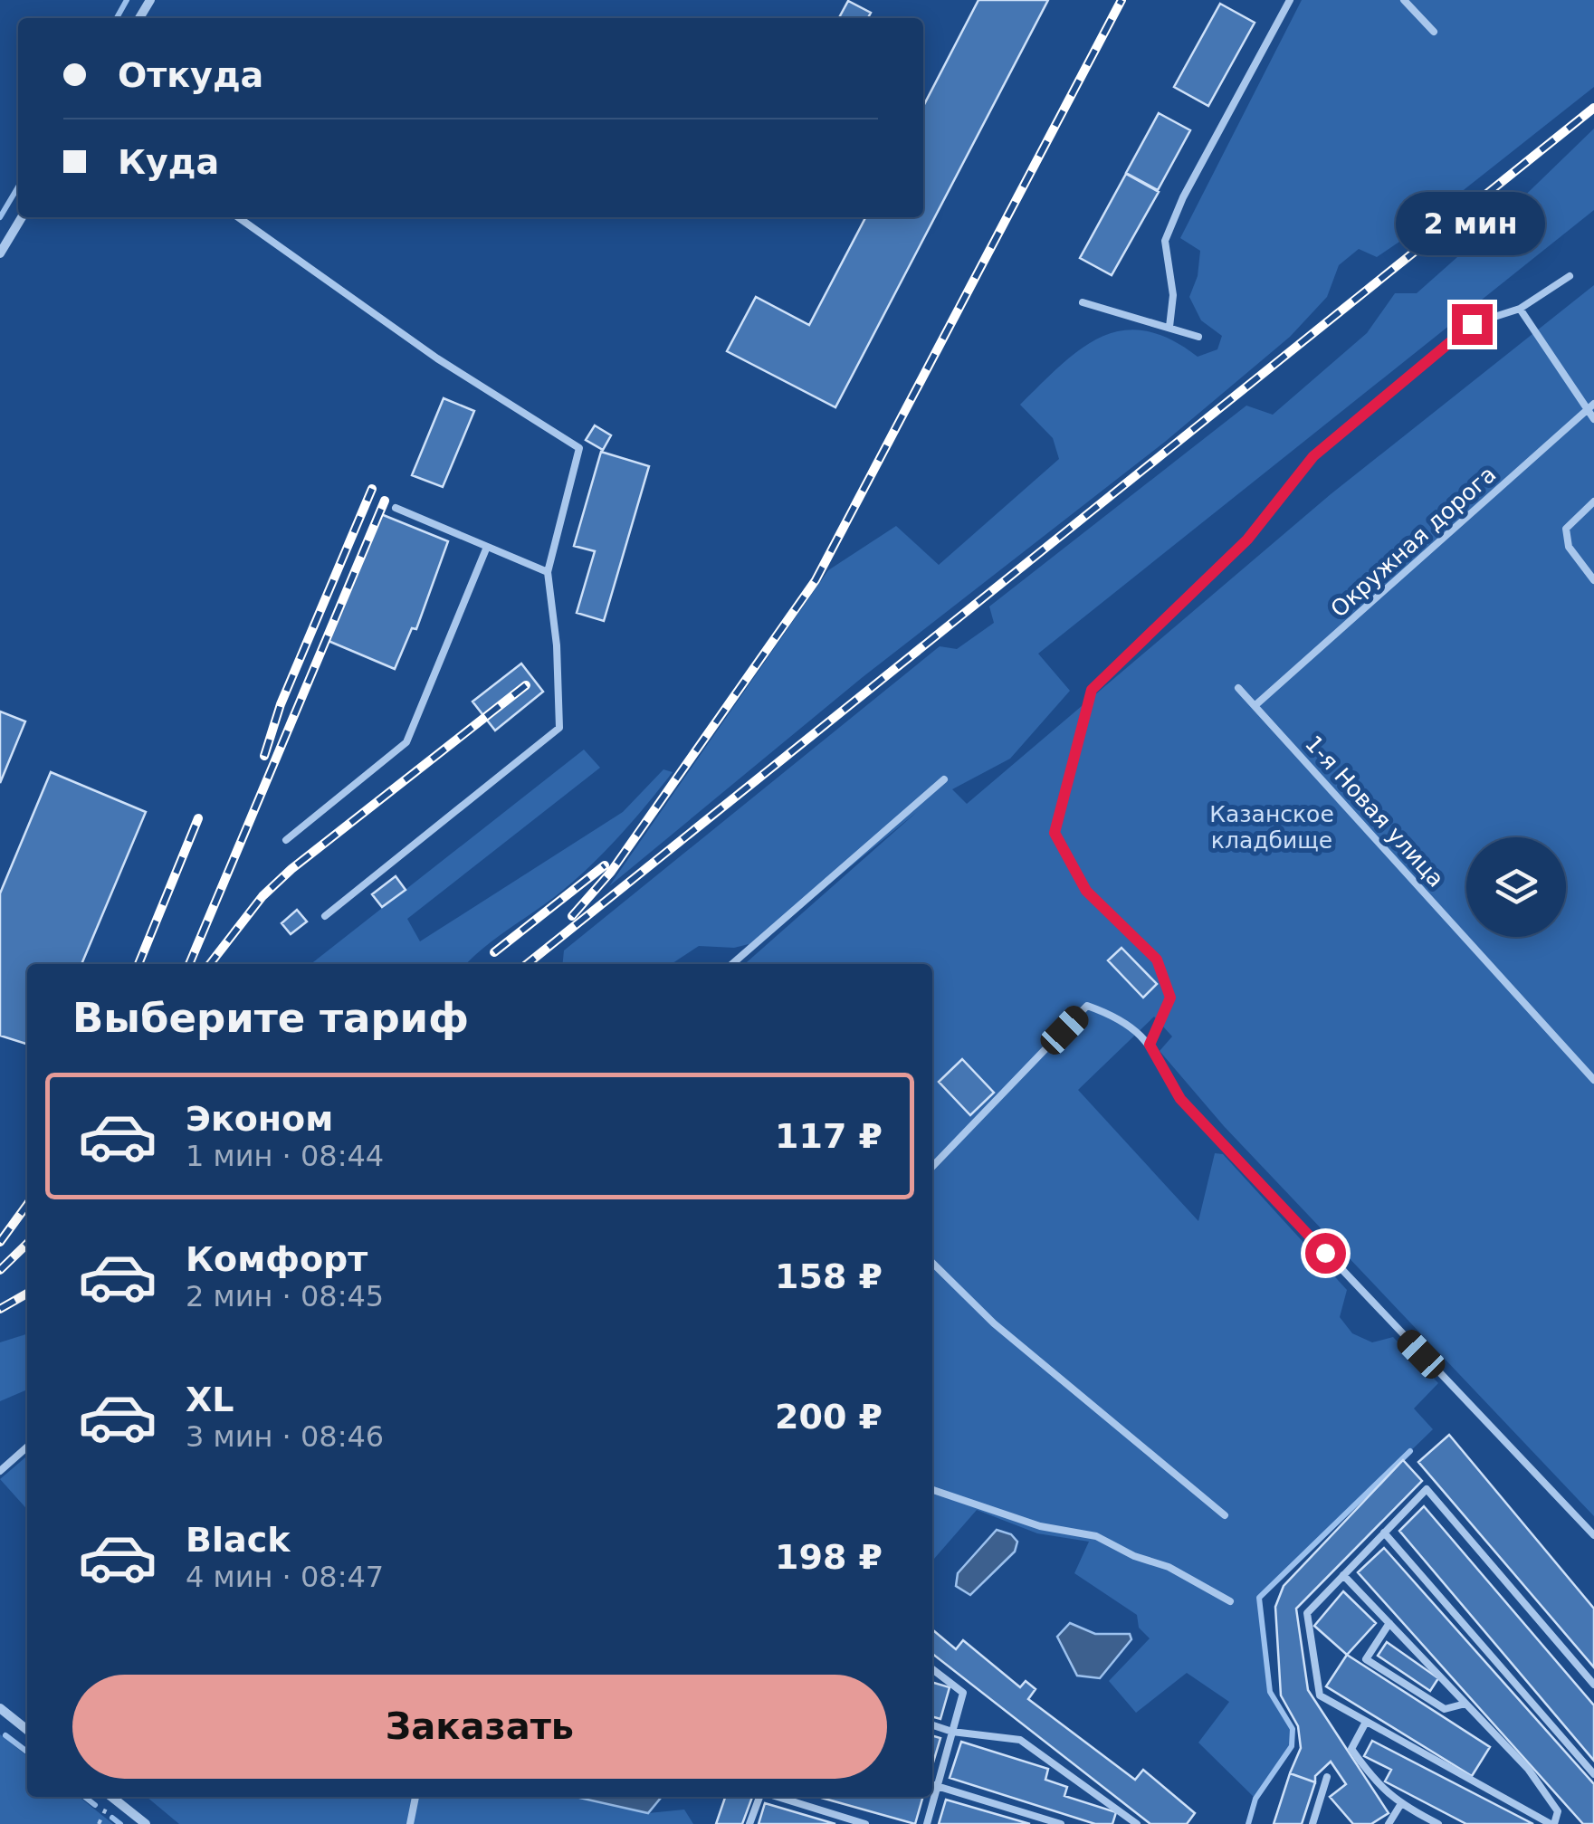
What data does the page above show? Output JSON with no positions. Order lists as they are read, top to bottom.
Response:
{
  "streets": {
    "lane": ["Окружная дорога", "1-я Новая улица"]
  },
  "crossings": [
    ["Окружная дорога", "1-я Новая улица"]
  ],
  "parks": ["Казанское кладбище"],
  "page": {
    "banner": ["Откуда", "Куда"],
    "bubble": "2 мин",
    "heading": "Выберите тариф",
    "list": [
      {
        "name": "Эконом",
        "note": "1 мин · 08:44",
        "value": "117 ₽"
      },
      {
        "name": "Комфорт",
        "note": "2 мин · 08:45",
        "value": "158 ₽"
      },
      {
        "name": "XL",
        "note": "3 мин · 08:46",
        "value": "200 ₽"
      },
      {
        "name": "Black",
        "note": "4 мин · 08:47",
        "value": "198 ₽"
      }
    ],
    "buttons": "Заказать"
  }
}
